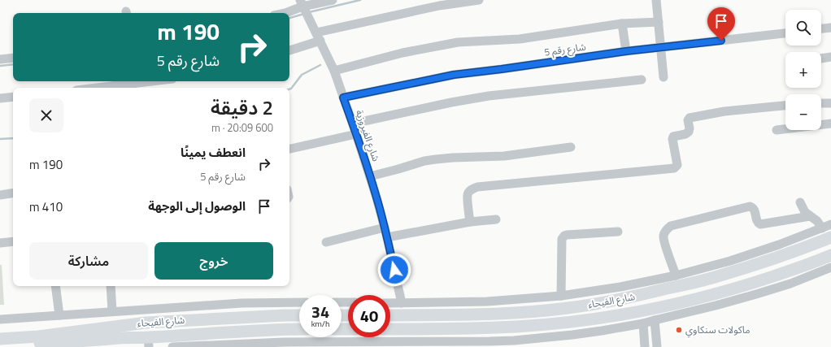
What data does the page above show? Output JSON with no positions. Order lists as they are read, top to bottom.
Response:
{
  "streets": {
    "highway": ["شارع الفيحاء"],
    "street": ["شارع رقم 5", "شارع الفيروزية"]
  },
  "crossings": [
    ["شارع رقم 5", "شارع الفيروزية"]
  ],
  "places": ["ماكولات سنكاوي"],
  "page": {
    "map_buttons": ["+", "−"],
    "turn": ["190 m", "شارع رقم 5"],
    "heading": ["2 دقيقة", "600 m · 20:09"],
    "list": [
      {
        "name": "انعطف يمينًا",
        "note": "شارع رقم 5",
        "value": "190 m"
      },
      {
        "name": "الوصول إلى الوجهة",
        "value": "410 m"
      }
    ],
    "buttons": ["خروج", "مشاركة"],
    "speed": "34 km/h",
    "limit": "40"
  }
}
